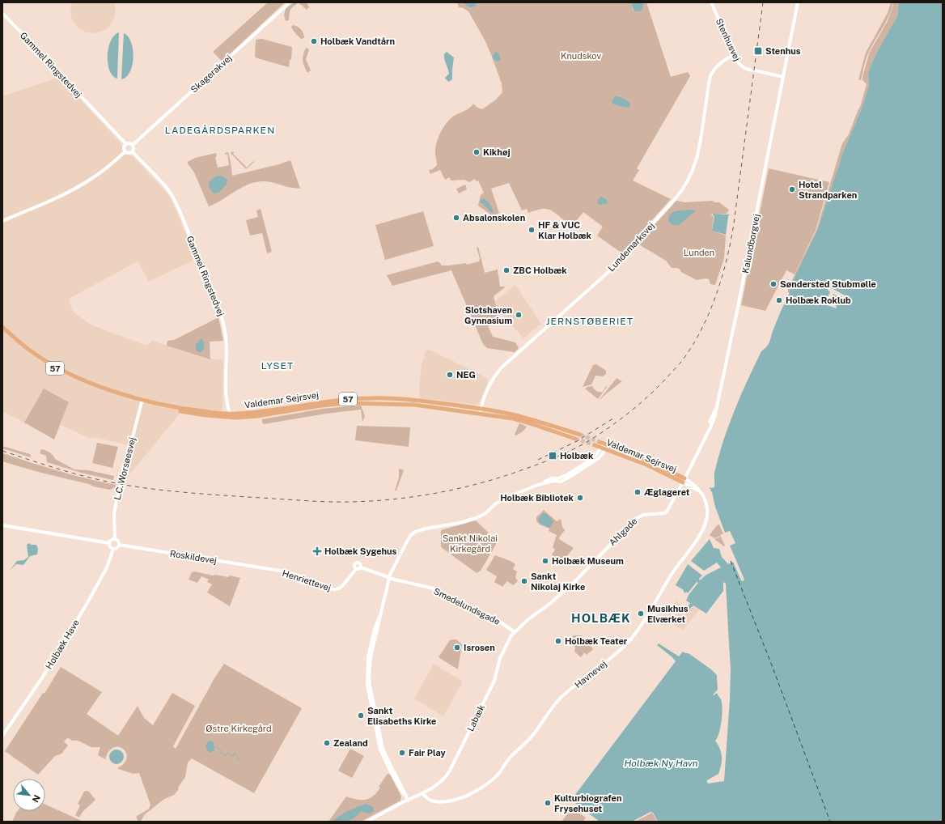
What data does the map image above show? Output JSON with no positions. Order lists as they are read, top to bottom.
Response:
{
  "streets": {
    "main road": ["57", "Valdemar Sejrsvej"],
    "street": [
      "Stenhusvej",
      "Gammel Ringstedvej",
      "Skagerakvej",
      "Kalundborgvej",
      "Lundemarksvej",
      "L.C. Worsøesvej",
      "Ahlgade",
      "Roskildevej",
      "Henriettevej",
      "Smedelundsgade",
      "Holbæk Have",
      "Havnevej",
      "Labæk"
    ]
  },
  "crossings": [
    ["Stenhusvej", "Kalundborgvej"],
    ["Stenhusvej", "Lundemarksvej"],
    ["Gammel Ringstedvej", "Skagerakvej"],
    ["Gammel Ringstedvej", "Valdemar Sejrsvej"],
    ["Kalundborgvej", "Valdemar Sejrsvej"],
    ["Kalundborgvej", "Ahlgade"],
    ["Kalundborgvej", "Havnevej"],
    ["Lundemarksvej", "Valdemar Sejrsvej"],
    ["Valdemar Sejrsvej", "L.C. Worsøesvej"],
    ["Valdemar Sejrsvej", "Ahlgade"],
    ["Valdemar Sejrsvej", "Havnevej"],
    ["L.C. Worsøesvej", "Roskildevej"],
    ["L.C. Worsøesvej", "Holbæk Have"],
    ["Ahlgade", "Smedelundsgade"],
    ["Ahlgade", "Havnevej"],
    ["Ahlgade", "Labæk"],
    ["Roskildevej", "Henriettevej"],
    ["Roskildevej", "Holbæk Have"],
    ["Henriettevej", "Smedelundsgade"],
    ["Smedelundsgade", "Labæk"],
    ["Havnevej", "Labæk"]
  ],
  "districts": [
    "LADEGÅRDSPARKEN",
    "JERNSTØBERIET",
    "LYSET",
    "HOLBÆK"
  ],
  "water": ["Holbæk Ny Havn"],
  "parks": [
    "Knudskov",
    "Lunden",
    "Sankt Nikolai Kirkegård",
    "Østre Kirkegård"
  ],
  "places": {
    "other": [
      "Holbæk Vandtårn",
      "Kikhøj",
      "Hotel Strandparken",
      "Absalonskolen",
      "HF & VUC Klar Holbæk",
      "ZBC Holbæk",
      "Søndersted Stubmølle",
      "Holbæk Roklub",
      "Slotshaven Gynnasium",
      "NEG",
      "Æglageret",
      "Holbæk Bibliotek",
      "Holbæk Museum",
      "Sankt Nikolaj Kirke",
      "Musikhus Elværket",
      "Holbæk Teater",
      "Isrosen",
      "Sankt Elisabeths Kirke",
      "Zealand",
      "Fair Play",
      "Kulturbiografen Frysehuset"
    ],
    "transit": ["Stenhus", "Holbæk"],
    "health": ["Holbæk Sygehus"]
  },
  "north": "bottom right"
}
